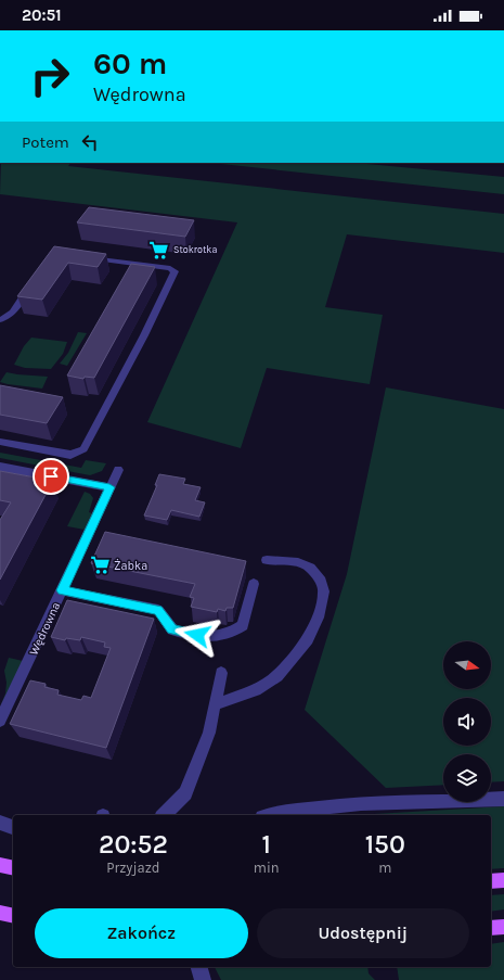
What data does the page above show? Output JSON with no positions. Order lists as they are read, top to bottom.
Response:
{
  "streets": {
    "street": ["Wędrowna"]
  },
  "places": {
    "supermarket": ["Stokrotka", "Żabka"]
  },
  "north": "right",
  "page": {
    "status": "20:51",
    "turn": ["60 m", "Wędrowna"],
    "then": "Potem",
    "eta": [
      "20:52",
      "Przyjazd",
      "1",
      "min",
      "150",
      "m"
    ],
    "buttons": ["Zakończ", "Udostępnij"]
  }
}
